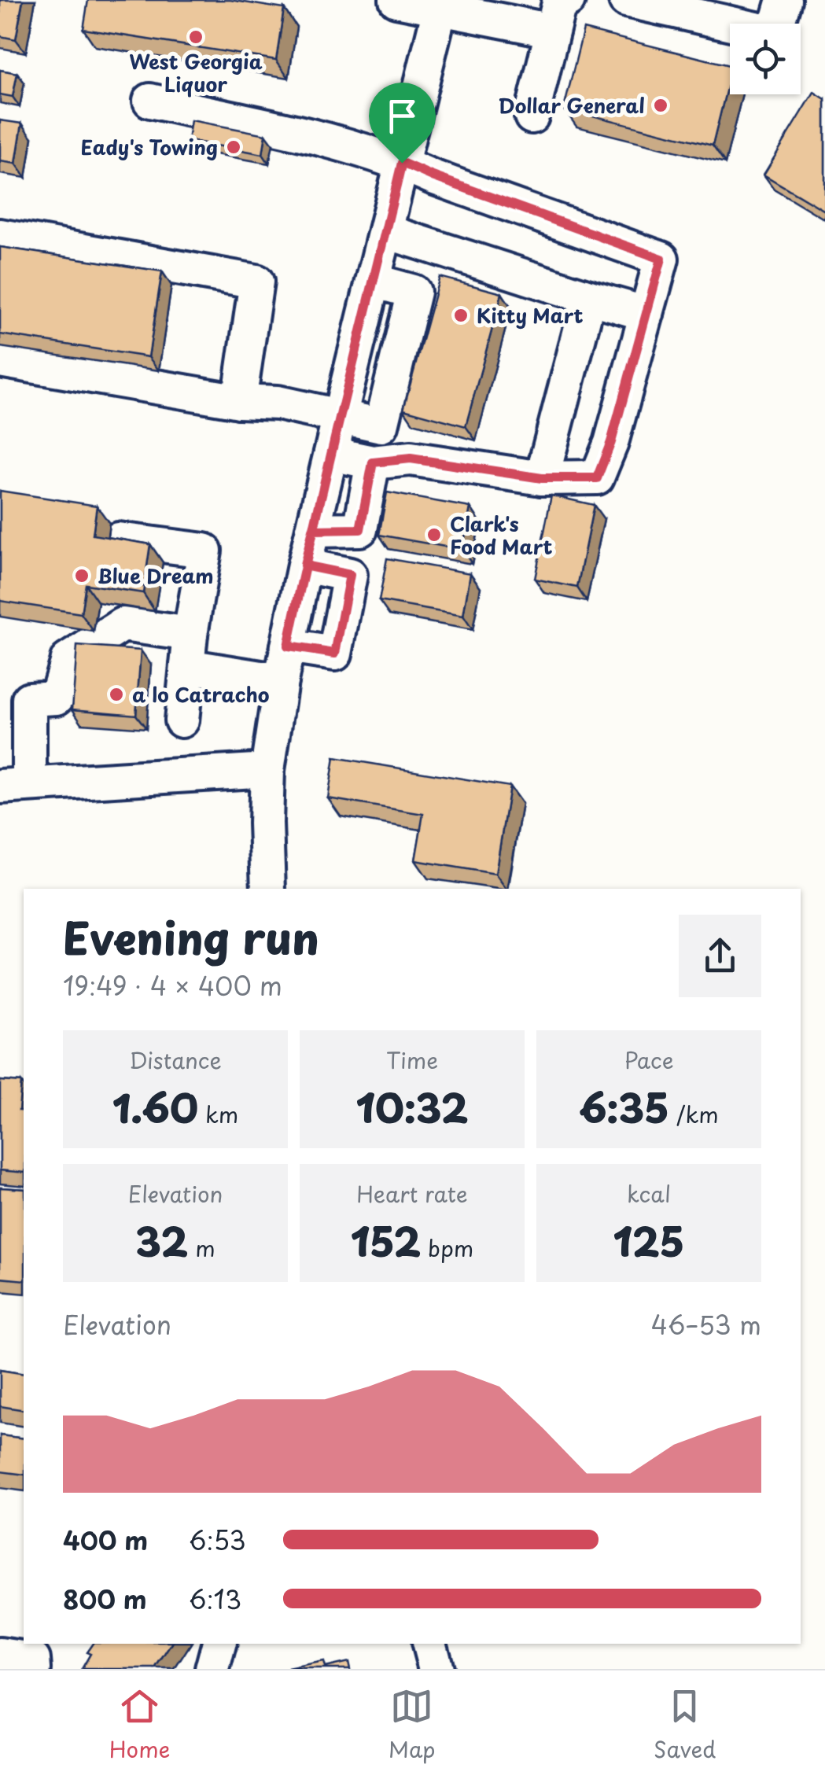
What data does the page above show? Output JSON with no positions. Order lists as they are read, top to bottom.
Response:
{
  "places": [
    "West Georgia Liquor",
    "Dollar General",
    "Eady's Towing",
    "Kitty Mart",
    "Clark's Food Mart",
    "Blue Dream",
    "a lo Catracho"
  ],
  "page": {
    "heading": ["Evening run", "19:49 · 4 × 400 m"],
    "stats": [
      ["Distance", "1.60 km"],
      ["Time", "10:32"],
      ["Pace", "6:35 /km"],
      ["Elevation", "32 m"],
      ["Heart rate", "152 bpm"],
      ["kcal", "125"]
    ],
    "chart": ["Elevation", "46–53 m"],
    "list": [
      {
        "name": "400 m",
        "note": "6:53"
      },
      {
        "name": "800 m",
        "note": "6:13"
      }
    ],
    "tabs": ["Home", "Map", "Saved"]
  }
}
